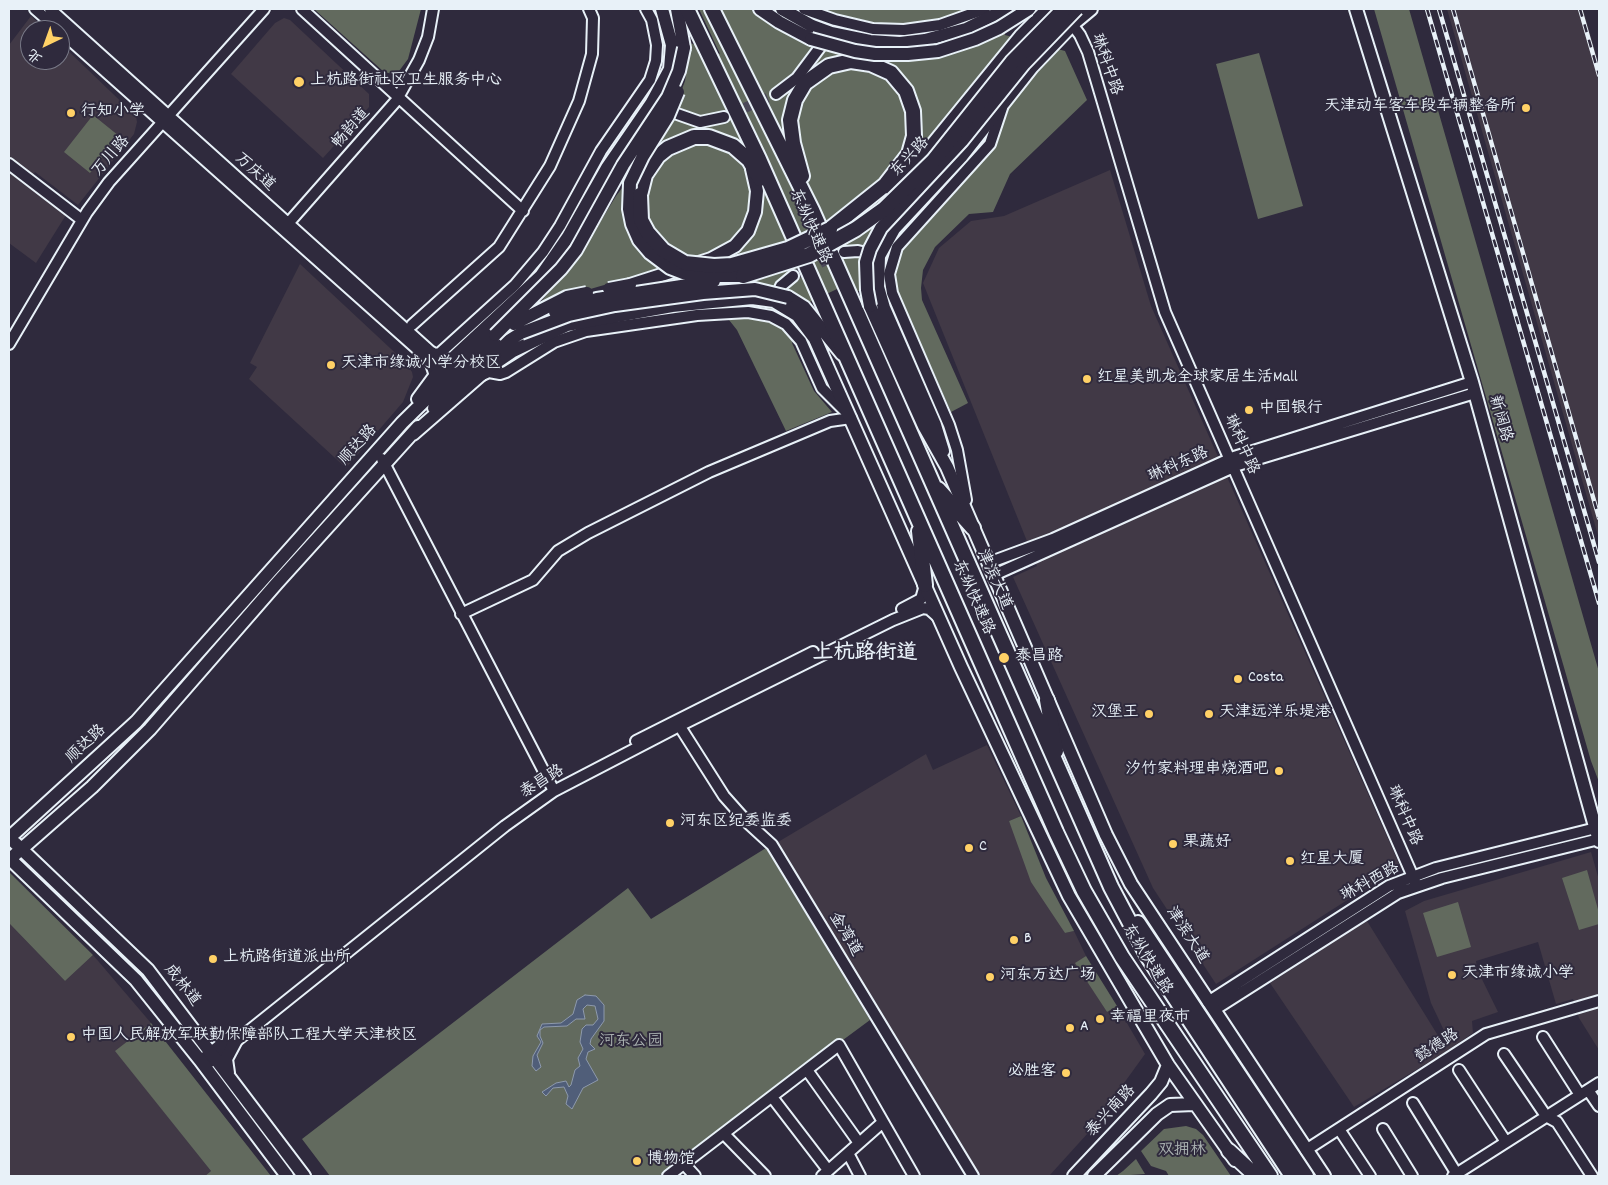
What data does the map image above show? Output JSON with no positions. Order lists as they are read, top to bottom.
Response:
{
  "streets": {
    "highway": ["东兴路", "东纵快速路", "津滨大道"],
    "main road": [
      "新阔路",
      "顺达路",
      "成林道",
      "泰兴南路"
    ],
    "street": [
      "琳科中路",
      "畅韵道",
      "万川路",
      "万庆道",
      "琳科东路",
      "泰昌路",
      "琳科西路",
      "金湾道",
      "懿德路"
    ]
  },
  "crossings": [
    ["琳科中路", "东兴路"],
    ["琳科中路", "琳科东路"],
    ["琳科中路", "琳科西路"],
    ["畅韵道", "万庆道"],
    ["万川路", "万庆道"],
    ["东兴路", "东纵快速路"],
    ["东兴路", "顺达路"],
    ["万庆道", "顺达路"],
    ["东纵快速路", "津滨大道"],
    ["新阔路", "琳科东路"],
    ["新阔路", "琳科西路"],
    ["顺达路", "成林道"],
    ["琳科东路", "津滨大道"],
    ["津滨大道", "琳科西路"],
    ["津滨大道", "懿德路"],
    ["泰昌路", "金湾道"],
    ["泰昌路", "成林道"]
  ],
  "districts": ["上杭路街道"],
  "parks": ["河东公园", "双拥林"],
  "places": [
    "上杭路街社区卫生服务中心",
    "天津动车客车段车辆整备所",
    "行知小学",
    "天津市缘诚小学分校区",
    "红星美凯龙全球家居生活Mall",
    "中国银行",
    "泰昌路",
    "Costa",
    "汉堡王",
    "天津远洋乐堤港",
    "汐竹家料理串烧酒吧",
    "河东区纪委监委",
    "果蔬好",
    "C",
    "红星大厦",
    "B",
    "上杭路街道派出所",
    "天津市缘诚小学",
    "河东万达广场",
    "幸福里夜市",
    "A",
    "中国人民解放军联勤保障部队工程大学天津校区",
    "必胜客",
    "博物馆"
  ],
  "north": "bottom left"
}
